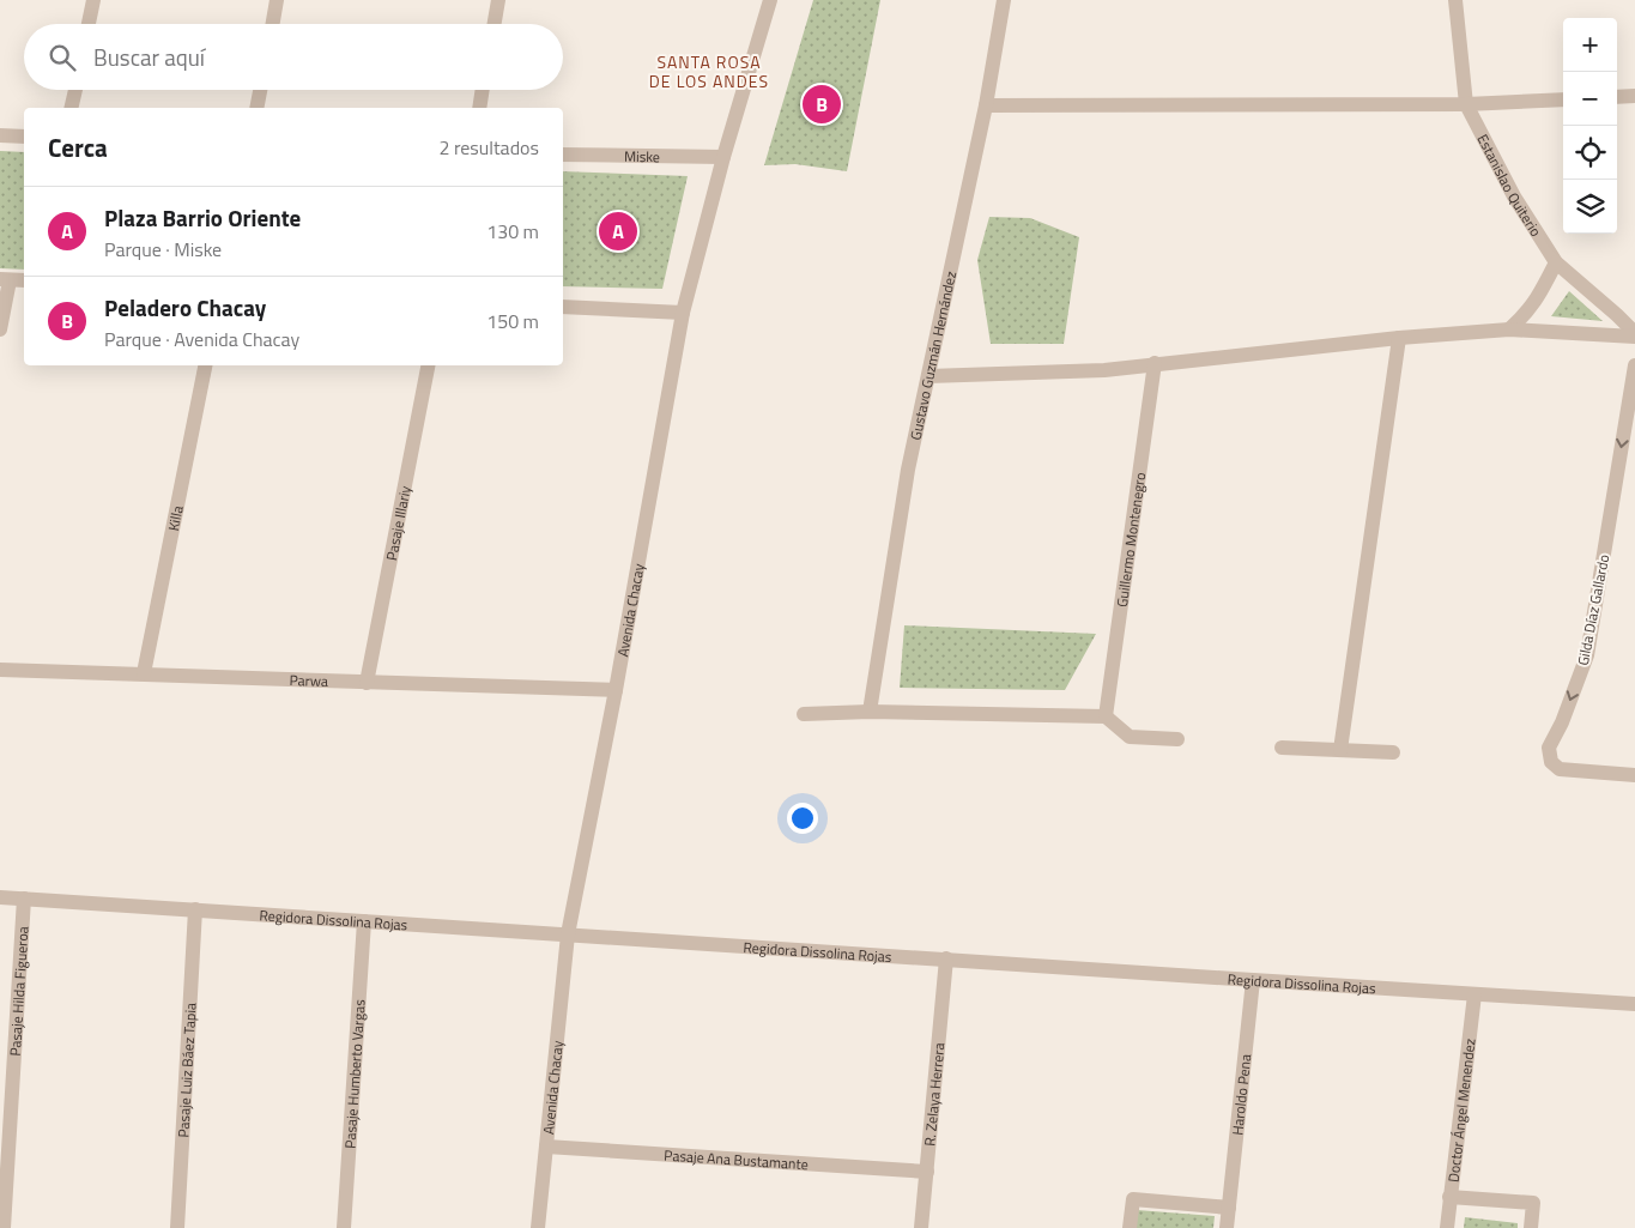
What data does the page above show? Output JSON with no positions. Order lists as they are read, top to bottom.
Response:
{
  "streets": {
    "street": [
      "Miske",
      "Estanislao Quiterio",
      "Gustavo Guzmán Hernández",
      "Killa",
      "Pasaje Illariy",
      "Guillermo Montenegro",
      "Avenida Chacay",
      "Gilda Díaz Gallardo",
      "Parwa",
      "Regidora Dissolina Rojas",
      "Pasaje Hilda Figueroa",
      "Pasaje Luiz Báez Tapia",
      "Pasaje Humberto Vargas",
      "R. Zelaya Herrera",
      "Haroldo Pena",
      "Doctor Ángel Menendez",
      "Pasaje Ana Bustamante"
    ]
  },
  "crossings": [
    ["Miske", "Avenida Chacay"],
    ["Killa", "Parwa"],
    ["Pasaje Illariy", "Parwa"],
    ["Avenida Chacay", "Parwa"],
    ["Avenida Chacay", "Regidora Dissolina Rojas"],
    ["Avenida Chacay", "Pasaje Ana Bustamante"],
    ["Regidora Dissolina Rojas", "Pasaje Hilda Figueroa"],
    ["Regidora Dissolina Rojas", "Pasaje Luiz Báez Tapia"],
    ["Regidora Dissolina Rojas", "Pasaje Humberto Vargas"],
    ["Regidora Dissolina Rojas", "R. Zelaya Herrera"],
    ["Regidora Dissolina Rojas", "Haroldo Pena"],
    ["Regidora Dissolina Rojas", "Doctor Ángel Menendez"],
    ["R. Zelaya Herrera", "Pasaje Ana Bustamante"]
  ],
  "one_way": ["Gilda Díaz Gallardo"],
  "districts": ["SANTA ROSA DE LOS ANDES"],
  "page": {
    "map_buttons": ["+", "−"],
    "search": "Buscar aquí",
    "pins": ["B", "A"],
    "heading": ["Cerca", "2 resultados"],
    "list": [
      {
        "mark": "A",
        "name": "Plaza Barrio Oriente",
        "note": "Parque · Miske",
        "value": "130 m"
      },
      {
        "mark": "B",
        "name": "Peladero Chacay",
        "note": "Parque · Avenida Chacay",
        "value": "150 m"
      }
    ]
  }
}
